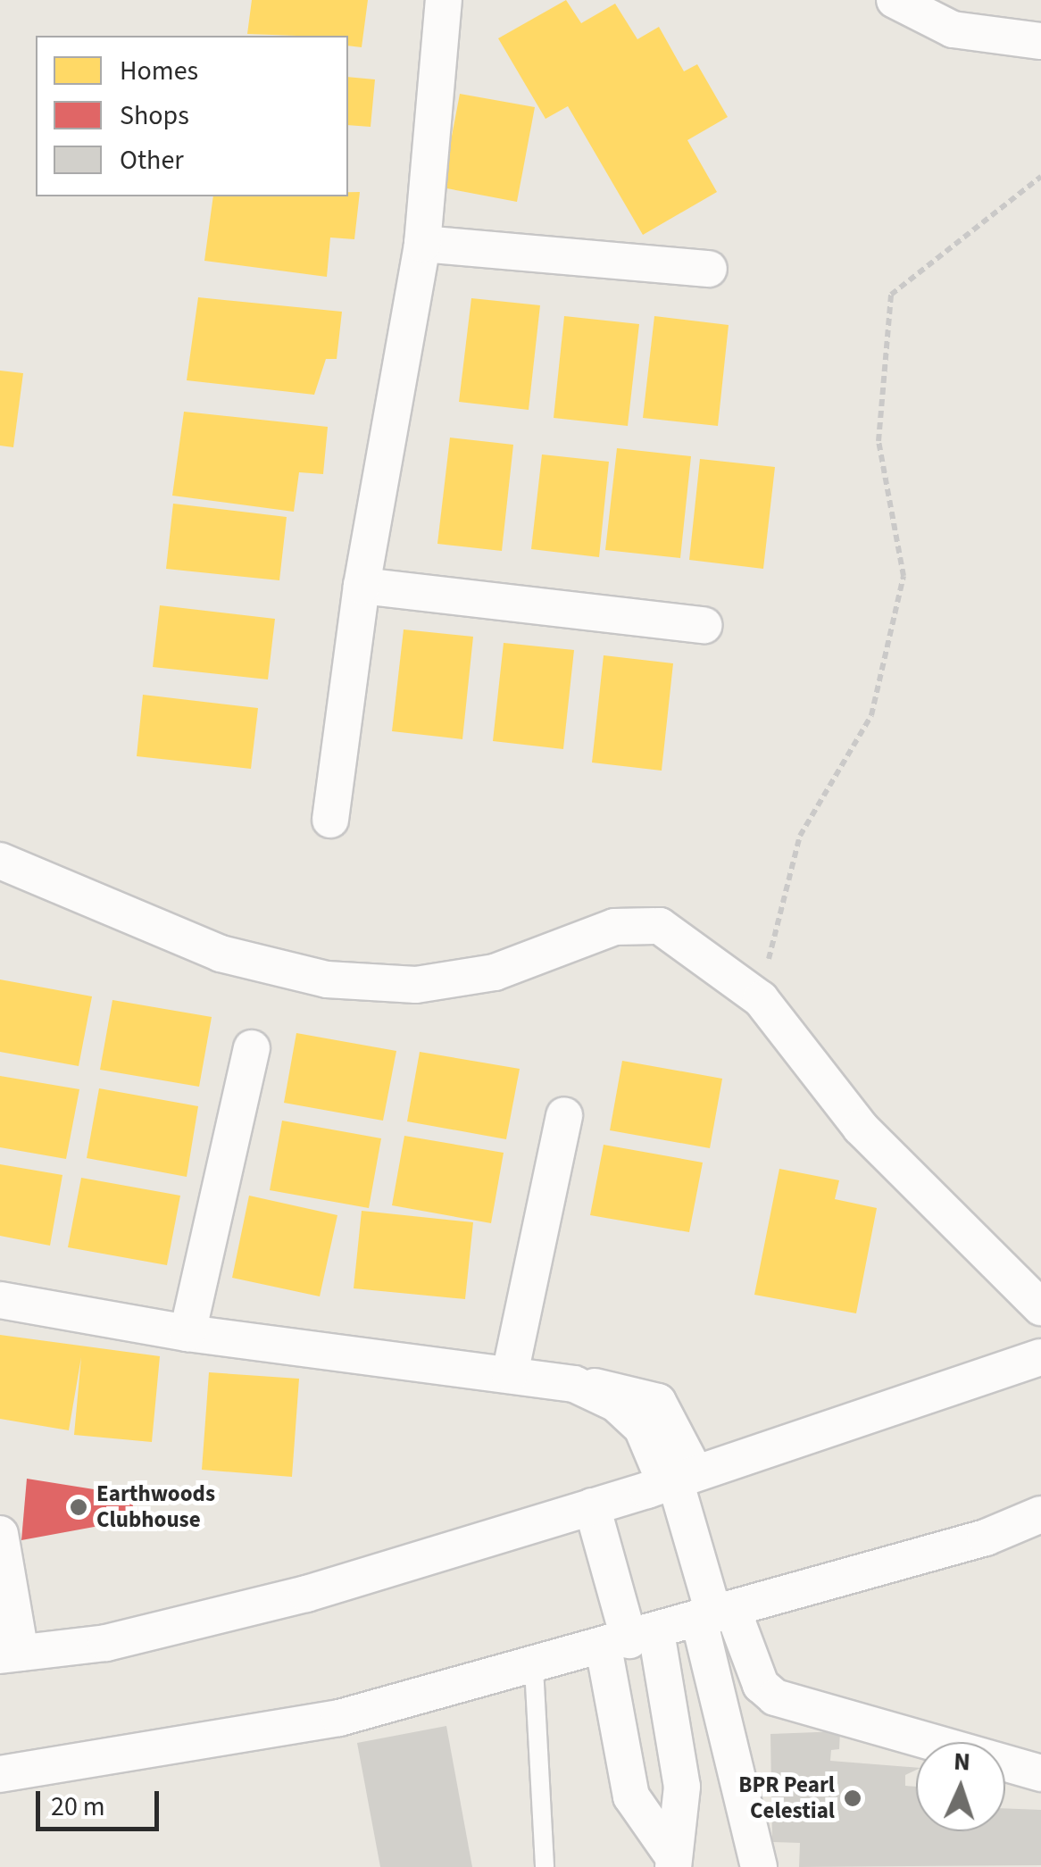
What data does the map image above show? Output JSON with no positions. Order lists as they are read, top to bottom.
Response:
{
  "places": ["Earthwoods Clubhouse", "BPR Pearl Celestial"],
  "legend": ["Homes", "Shops", "Other"],
  "scale_bar": "20 m",
  "north": "top"
}
